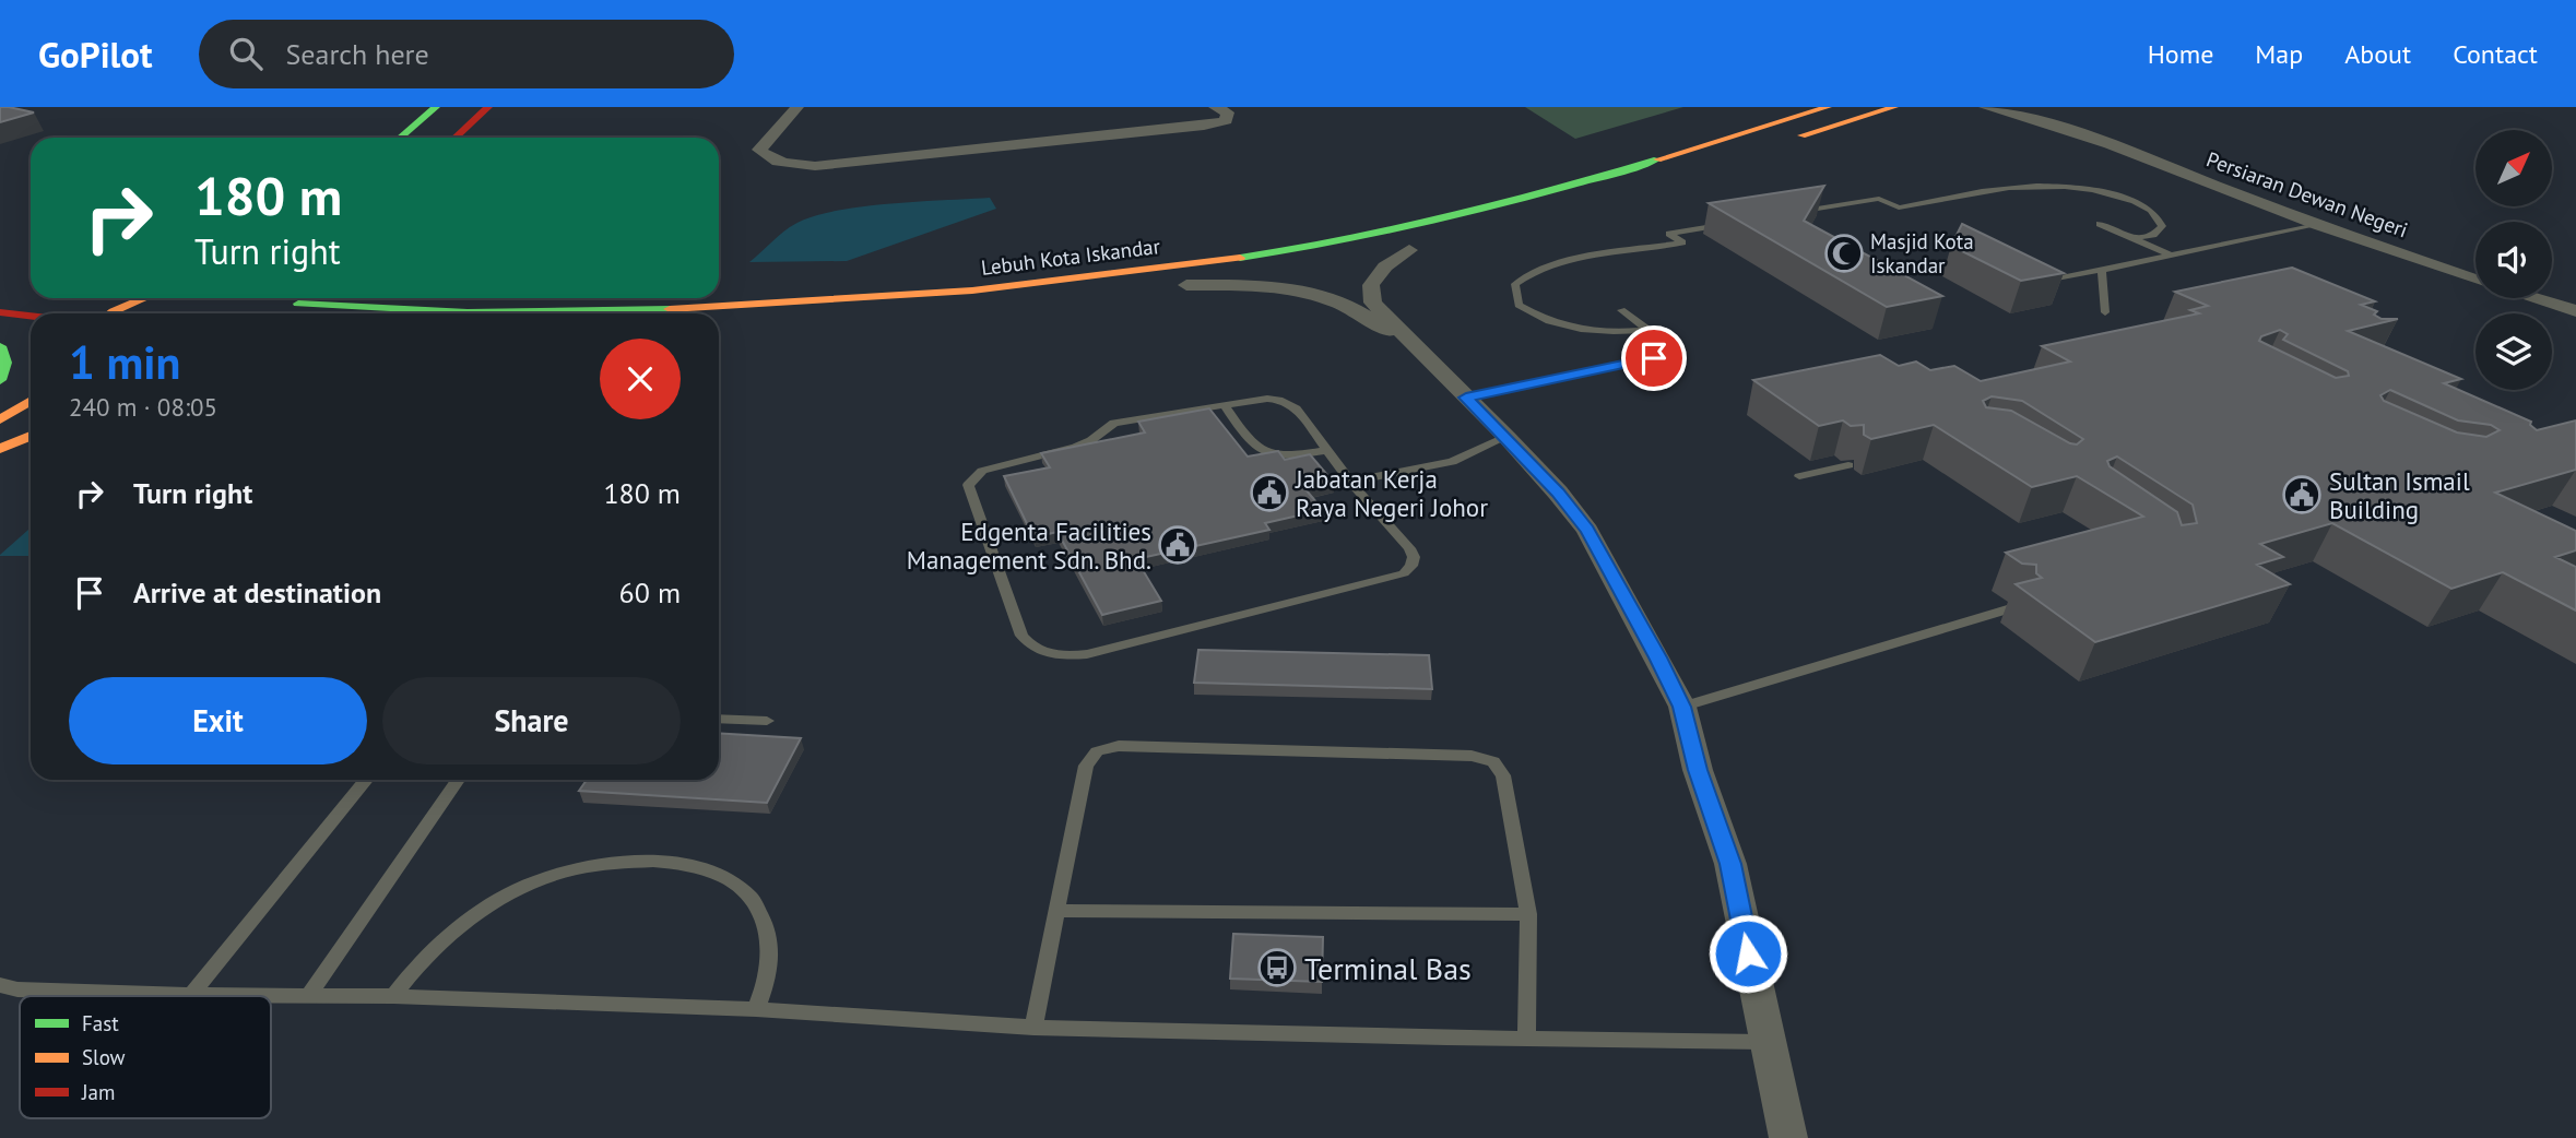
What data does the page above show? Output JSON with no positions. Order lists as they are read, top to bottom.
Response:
{
  "streets": {
    "main road": ["Lebuh Kota Iskandar"],
    "street": ["Persiaran Dewan Negeri"]
  },
  "places": {
    "mosque": ["Masjid Kota Iskandar"],
    "public building": ["Jabatan Kerja Raya Negeri Johor", "Sultan Ismail Building", "Edgenta Facilities Management Sdn. Bhd."],
    "bus stop": ["Terminal Bas"]
  },
  "legend": ["Fast", "Slow", "Jam"],
  "north": "top right",
  "page": {
    "header": "GoPilot",
    "search": "Search here",
    "nav": [
      "Home",
      "Map",
      "About",
      "Contact"
    ],
    "turn": ["180 m", "Turn right"],
    "heading": ["1 min", "240 m · 08:05"],
    "list": [
      {
        "name": "Turn right",
        "value": "180 m"
      },
      {
        "name": "Arrive at destination",
        "value": "60 m"
      }
    ],
    "buttons": ["Exit", "Share"]
  }
}
